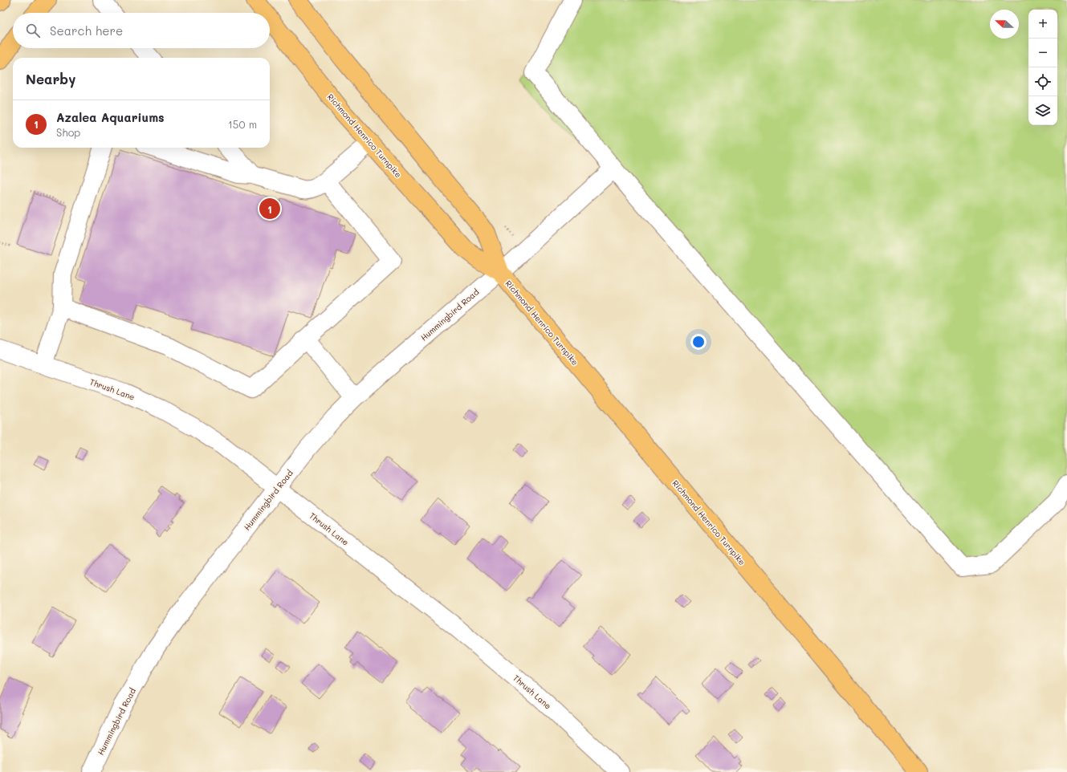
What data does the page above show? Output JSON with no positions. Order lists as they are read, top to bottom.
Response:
{
  "streets": {
    "main road": ["Richmond Henrico Turnpike"],
    "street": ["Hummingbird Road", "Thrush Lane"]
  },
  "crossings": [
    ["Richmond Henrico Turnpike", "Hummingbird Road"],
    ["Hummingbird Road", "Thrush Lane"]
  ],
  "north": "left",
  "page": {
    "map_buttons": ["+", "−"],
    "search": "Search here",
    "heading": "Nearby",
    "list": [
      {
        "mark": "1",
        "name": "Azalea Aquariums",
        "note": "Shop",
        "value": "150 m"
      }
    ],
    "pins": "1"
  }
}
